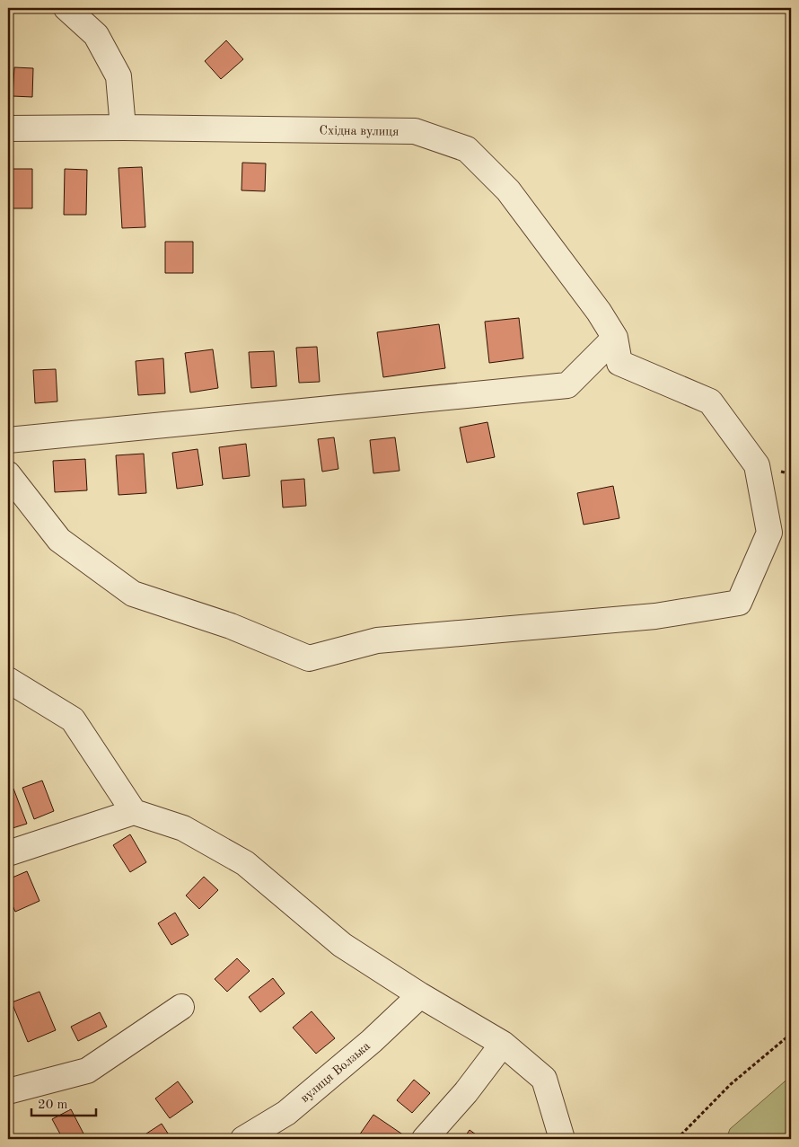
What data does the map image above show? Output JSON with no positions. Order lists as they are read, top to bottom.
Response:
{
  "streets": {
    "street": ["Східна вулиця", "вулиця Волзька"]
  },
  "scale_bar": "20 m"
}
